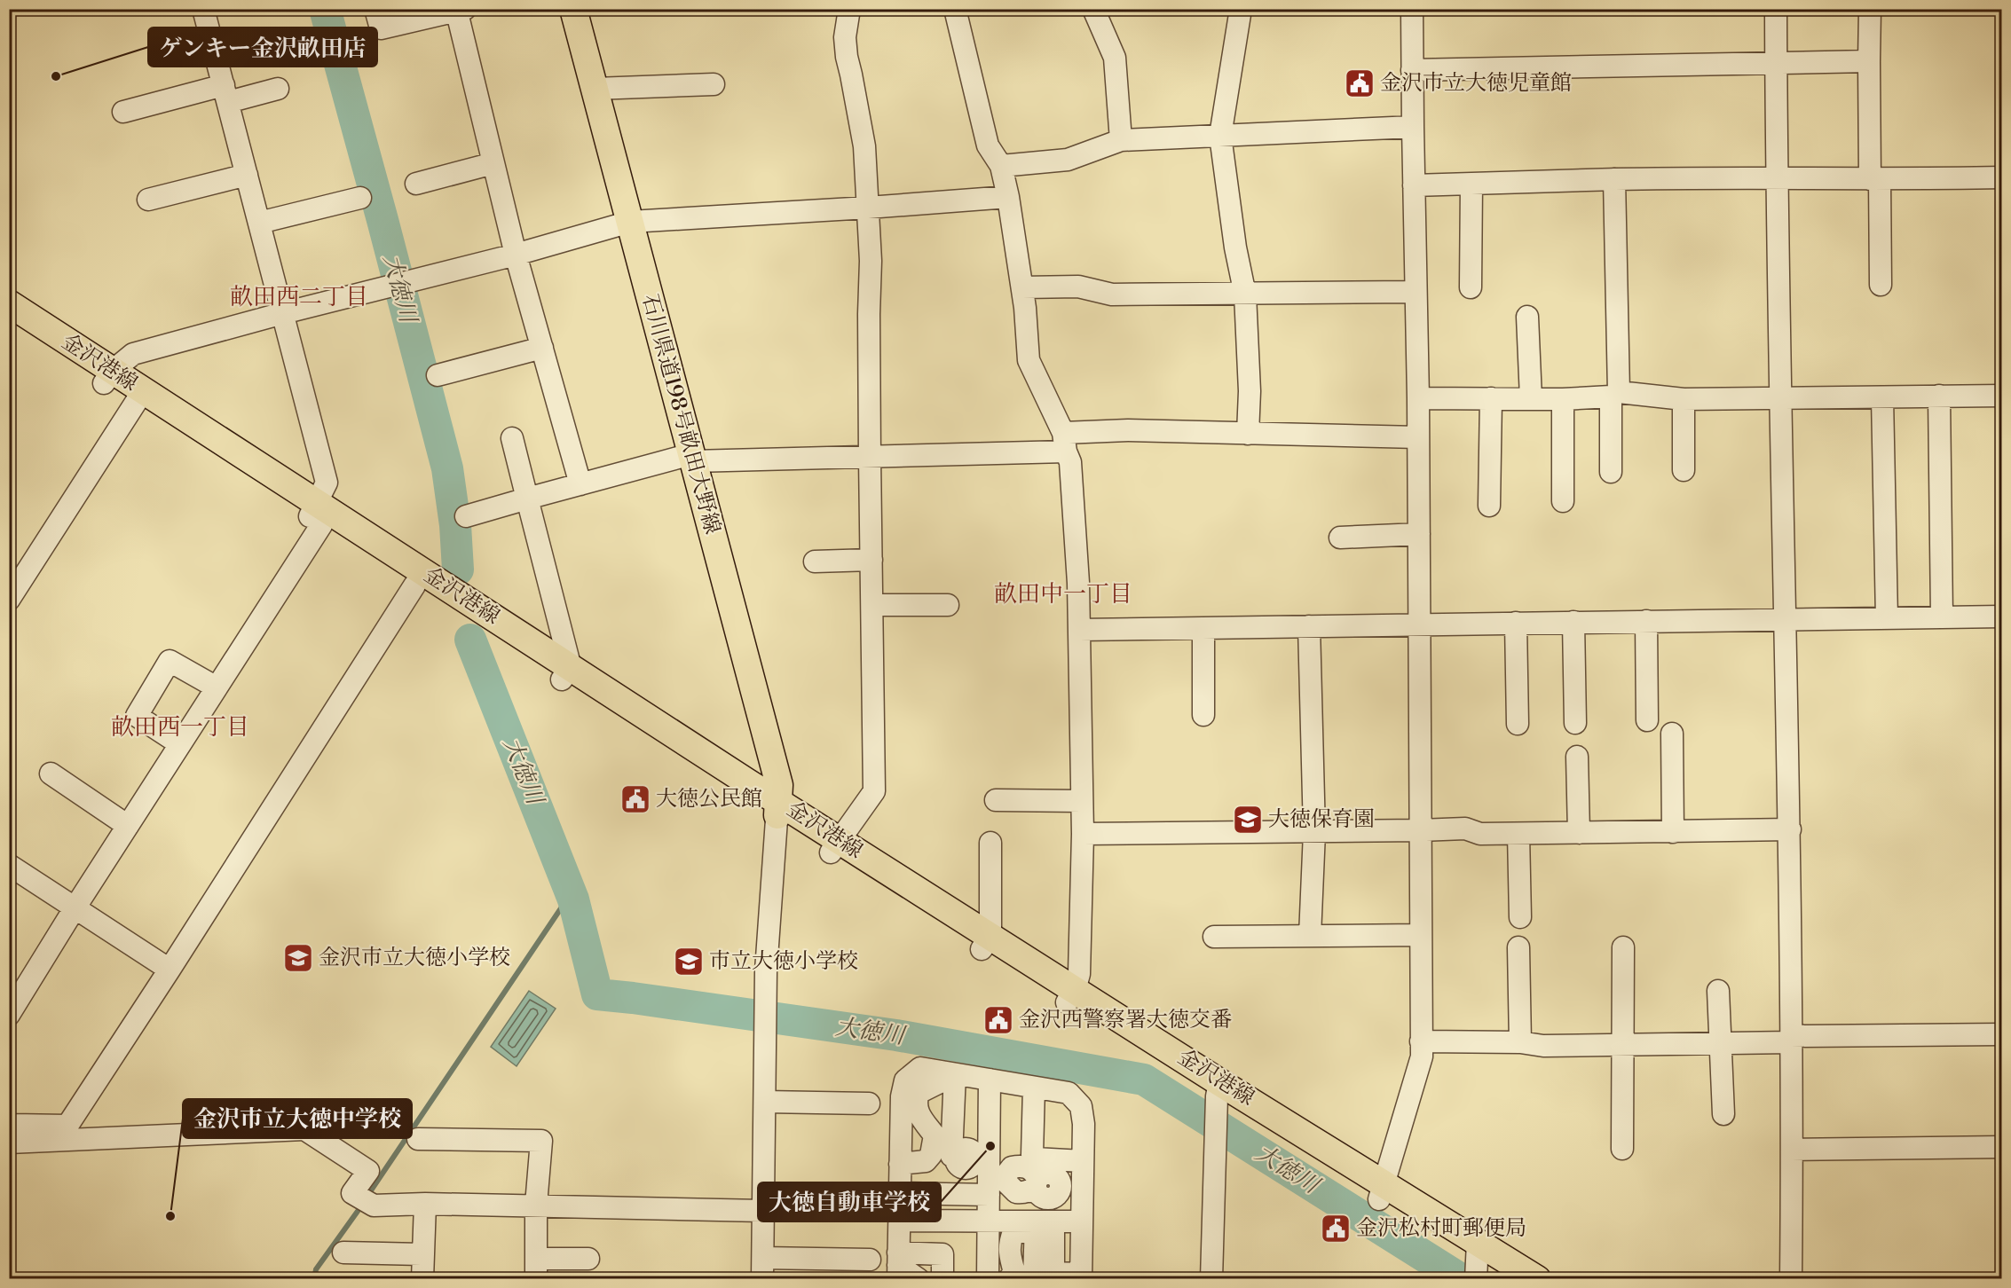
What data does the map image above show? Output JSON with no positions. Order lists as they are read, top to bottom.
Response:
{
  "streets": {
    "main road": ["金沢港線", "石川県道198号畝田大野線"]
  },
  "crossings": [
    ["金沢港線", "石川県道198号畝田大野線"]
  ],
  "districts": ["畝田西二丁目", "畝田中一丁目", "畝田西一丁目"],
  "water": ["大徳川"],
  "places": {
    "other": ["ゲンキー金沢畝田店", "大徳自動車学校", "金沢市立大徳中学校"],
    "public building": [
      "金沢市立大徳児童館",
      "大徳公民館",
      "金沢西警察署大徳交番",
      "金沢松村町郵便局"
    ],
    "school or university": ["大徳保育園", "金沢市立大徳小学校", "市立大徳小学校"]
  }
}
